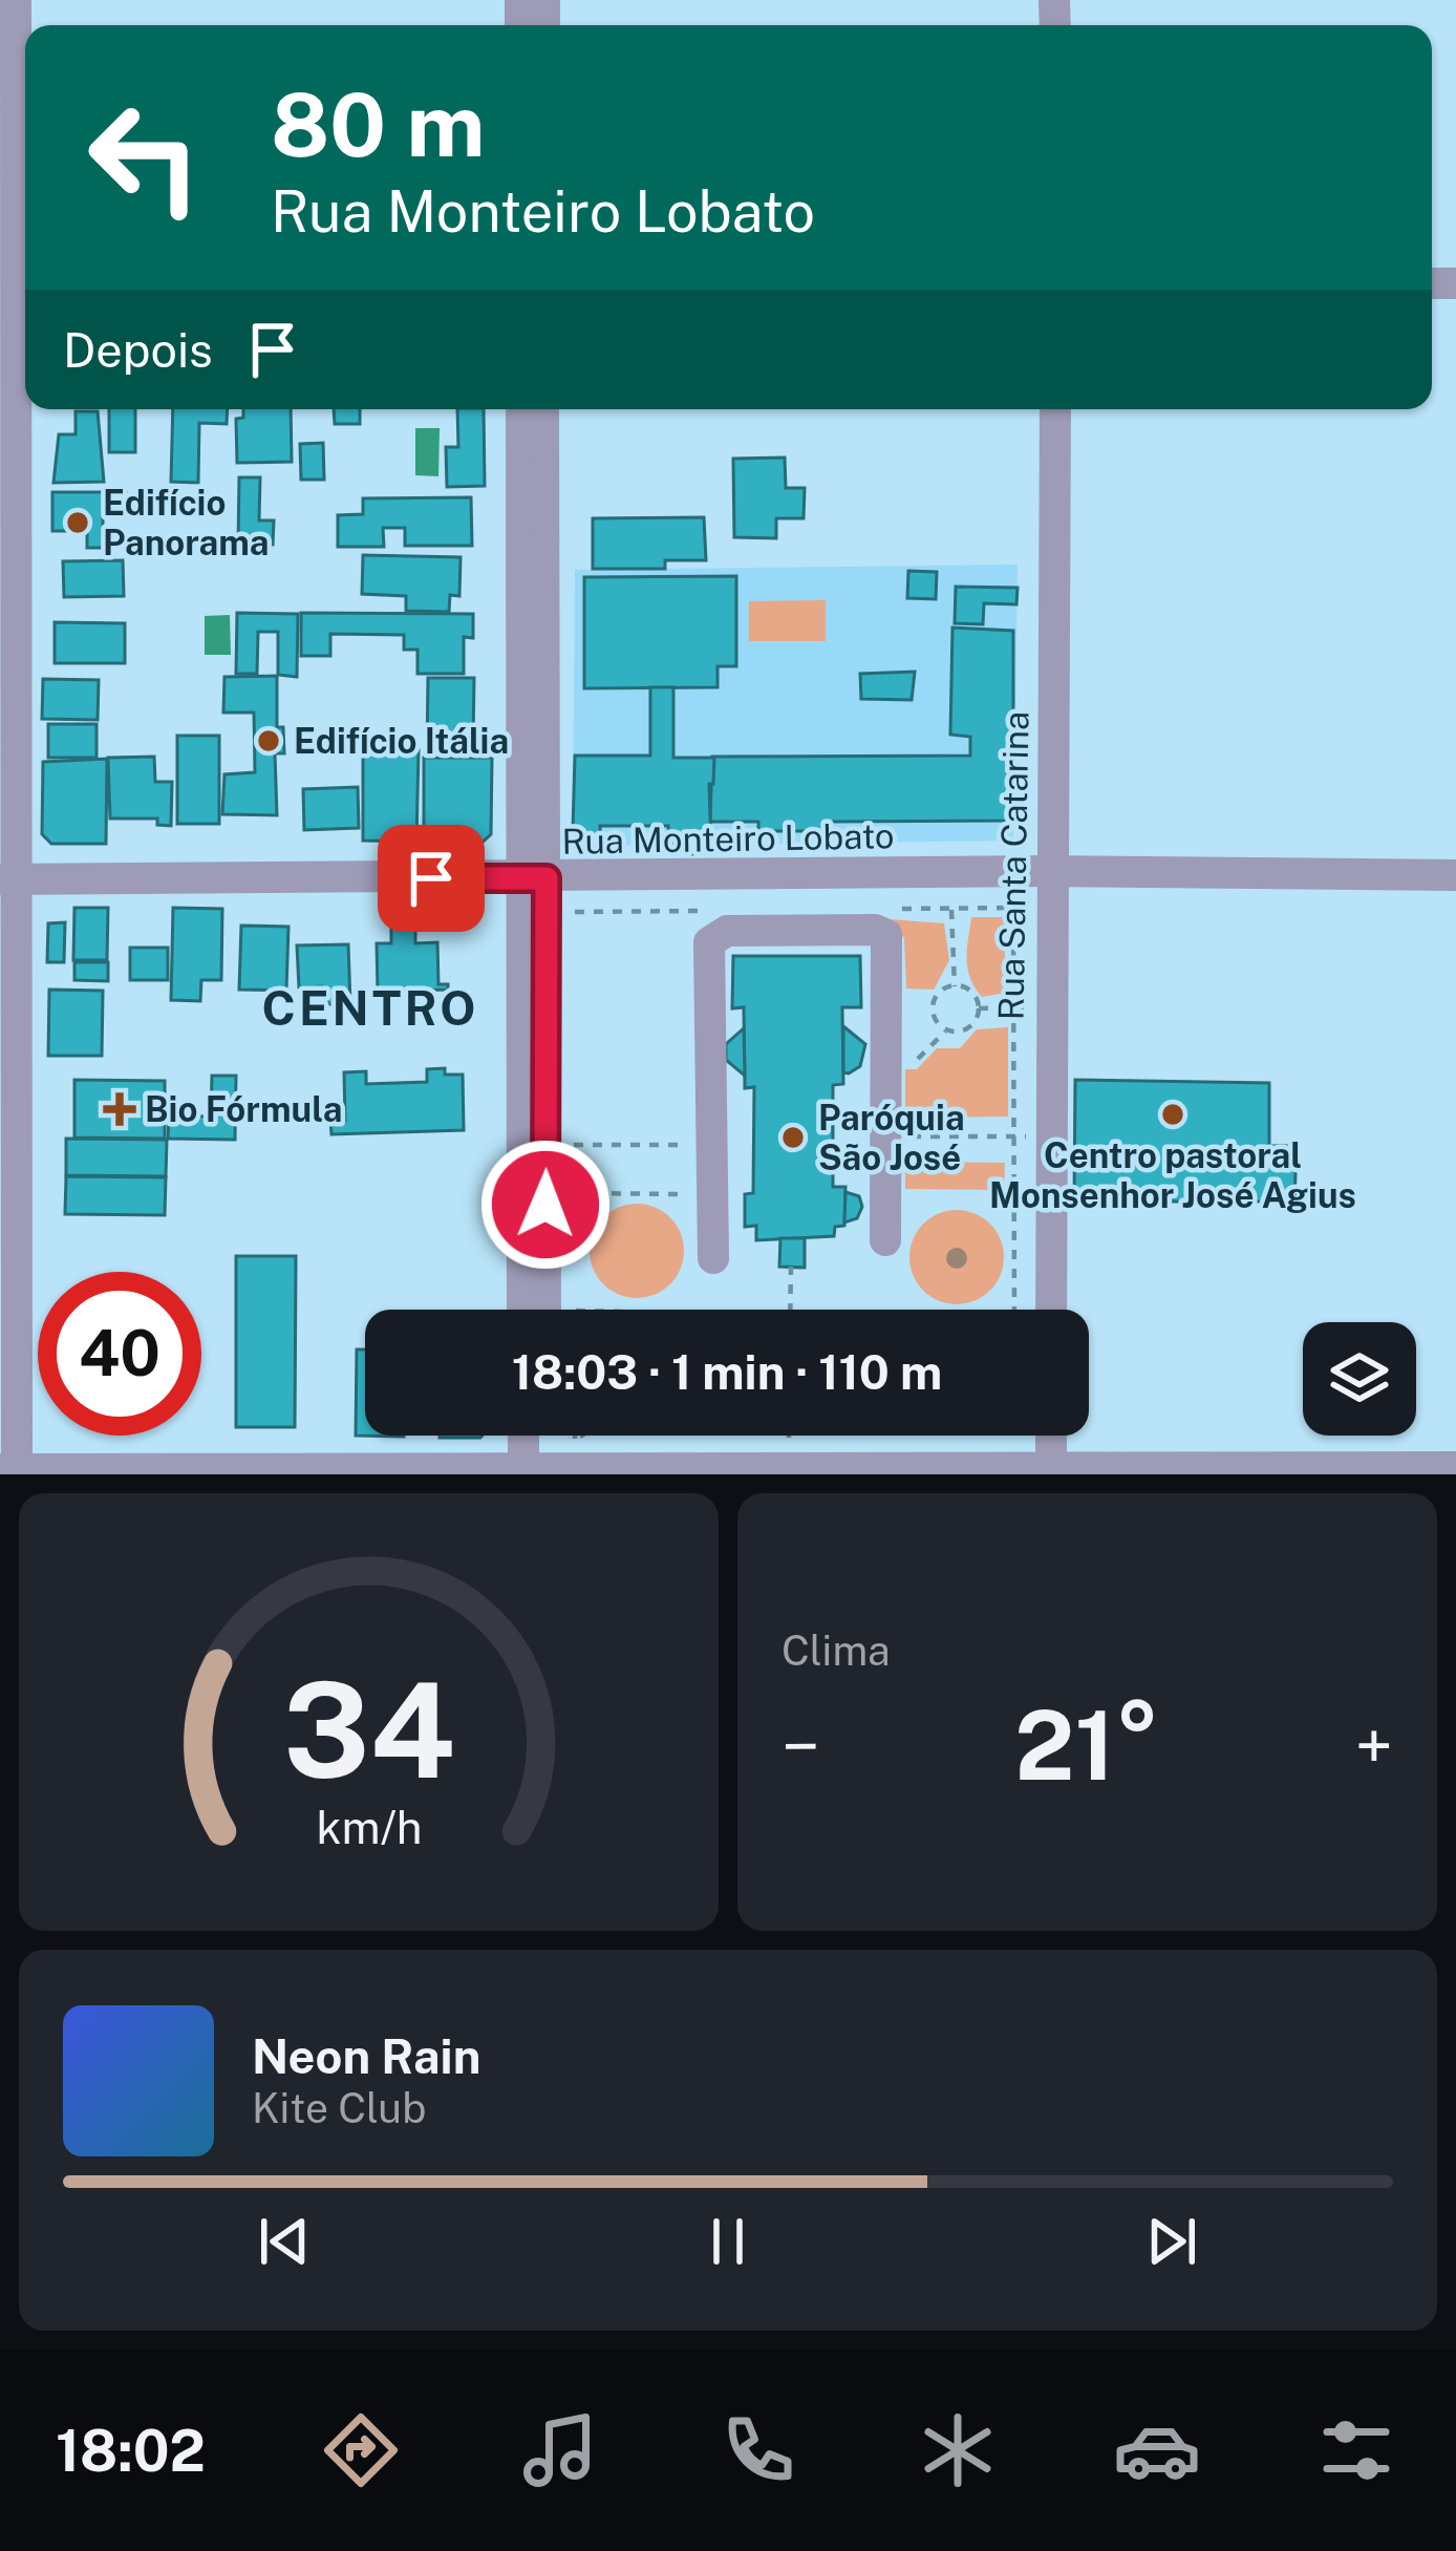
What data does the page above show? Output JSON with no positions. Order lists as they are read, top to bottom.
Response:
{
  "streets": {
    "street": ["Rua Monteiro Lobato", "Rua Santa Catarina"]
  },
  "crossings": [
    ["Rua Monteiro Lobato", "Rua Santa Catarina"]
  ],
  "districts": ["CENTRO"],
  "places": {
    "other": [
      "Edifício Panorama",
      "Edifício Itália",
      "Centro pastoral Monsenhor José Agius",
      "Paróquia São José"
    ],
    "health": ["Bio Fórmula"]
  },
  "page": {
    "turn": ["80 m", "Rua Monteiro Lobato"],
    "then": "Depois",
    "limit": "40",
    "trip": "18:03 · 1 min · 110 m",
    "tile": "Clima",
    "heat": ["−", "21°", "+"],
    "song": ["Neon Rain", "Kite Club"],
    "tabs": "18:02",
    "gauge": ["34", "km/h"]
  }
}
